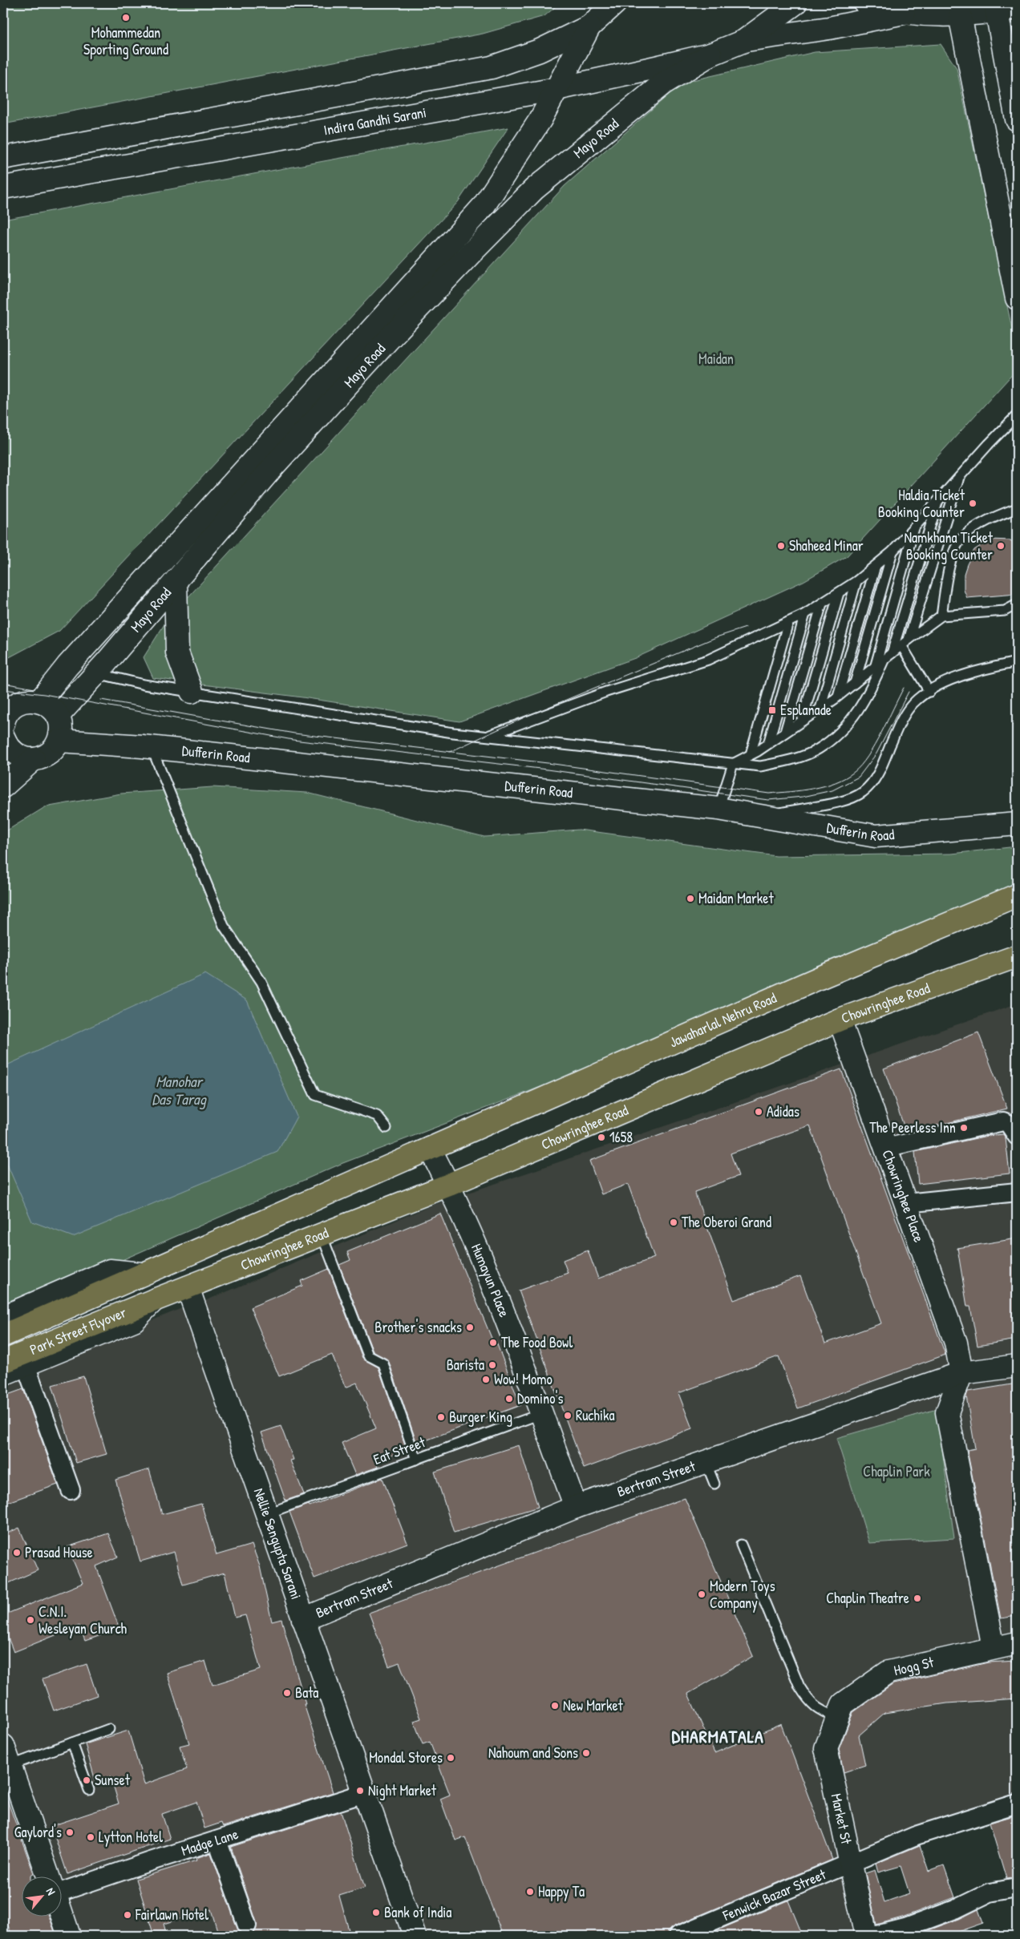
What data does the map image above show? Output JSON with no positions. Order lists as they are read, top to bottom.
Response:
{
  "streets": {
    "main road": [
      "Indira Gandhi Sarani",
      "Mayo Road",
      "Dufferin Road",
      "Chowringhee Road",
      "Jawaharlal Nehru Road",
      "Chowringhee Place",
      "Humayun Place",
      "Park Street Flyover",
      "Bertram Street",
      "Nellie Sengupta Sarani",
      "Hogg St",
      "Market St"
    ],
    "street": ["Madge Lane", "Fenwick Bazar Street"],
    "lane": ["Eat Street"]
  },
  "crossings": [
    ["Indira Gandhi Sarani", "Mayo Road"],
    ["Mayo Road", "Dufferin Road"],
    ["Chowringhee Road", "Chowringhee Place"],
    ["Chowringhee Road", "Humayun Place"],
    ["Chowringhee Road", "Park Street Flyover"],
    ["Chowringhee Road", "Nellie Sengupta Sarani"],
    ["Jawaharlal Nehru Road", "Humayun Place"],
    ["Chowringhee Place", "Bertram Street"],
    ["Humayun Place", "Eat Street"],
    ["Humayun Place", "Bertram Street"],
    ["Eat Street", "Nellie Sengupta Sarani"],
    ["Bertram Street", "Nellie Sengupta Sarani"],
    ["Nellie Sengupta Sarani", "Madge Lane"],
    ["Hogg St", "Market St"],
    ["Market St", "Fenwick Bazar Street"]
  ],
  "districts": ["DHARMATALA"],
  "water": ["Manohar Das Tarag"],
  "parks": ["Maidan", "Chaplin Park"],
  "places": {
    "other": [
      "Mohammedan Sporting Ground",
      "Haldia Ticket Booking Counter",
      "Shaheed Minar",
      "Namkhana Ticket Booking Counter",
      "Maidan Market",
      "Adidas",
      "The Peerless Inn",
      "1658",
      "The Oberoi Grand",
      "Brother's snacks",
      "The Food Bowl",
      "Barista",
      "Wow! Momo",
      "Domino's",
      "Ruchika",
      "Burger King",
      "Prasad House",
      "Modern Toys Company",
      "Chaplin Theatre",
      "C.N.I. Wesleyan Church",
      "Bata",
      "New Market",
      "Nahoum and Sons",
      "Mondal Stores",
      "Sunset",
      "Night Market",
      "Gaylord's",
      "Lytton Hotel",
      "Happy Ta",
      "Bank of India",
      "Fairlawn Hotel"
    ],
    "transit": ["Esplanade"]
  },
  "north": "top right"
}
